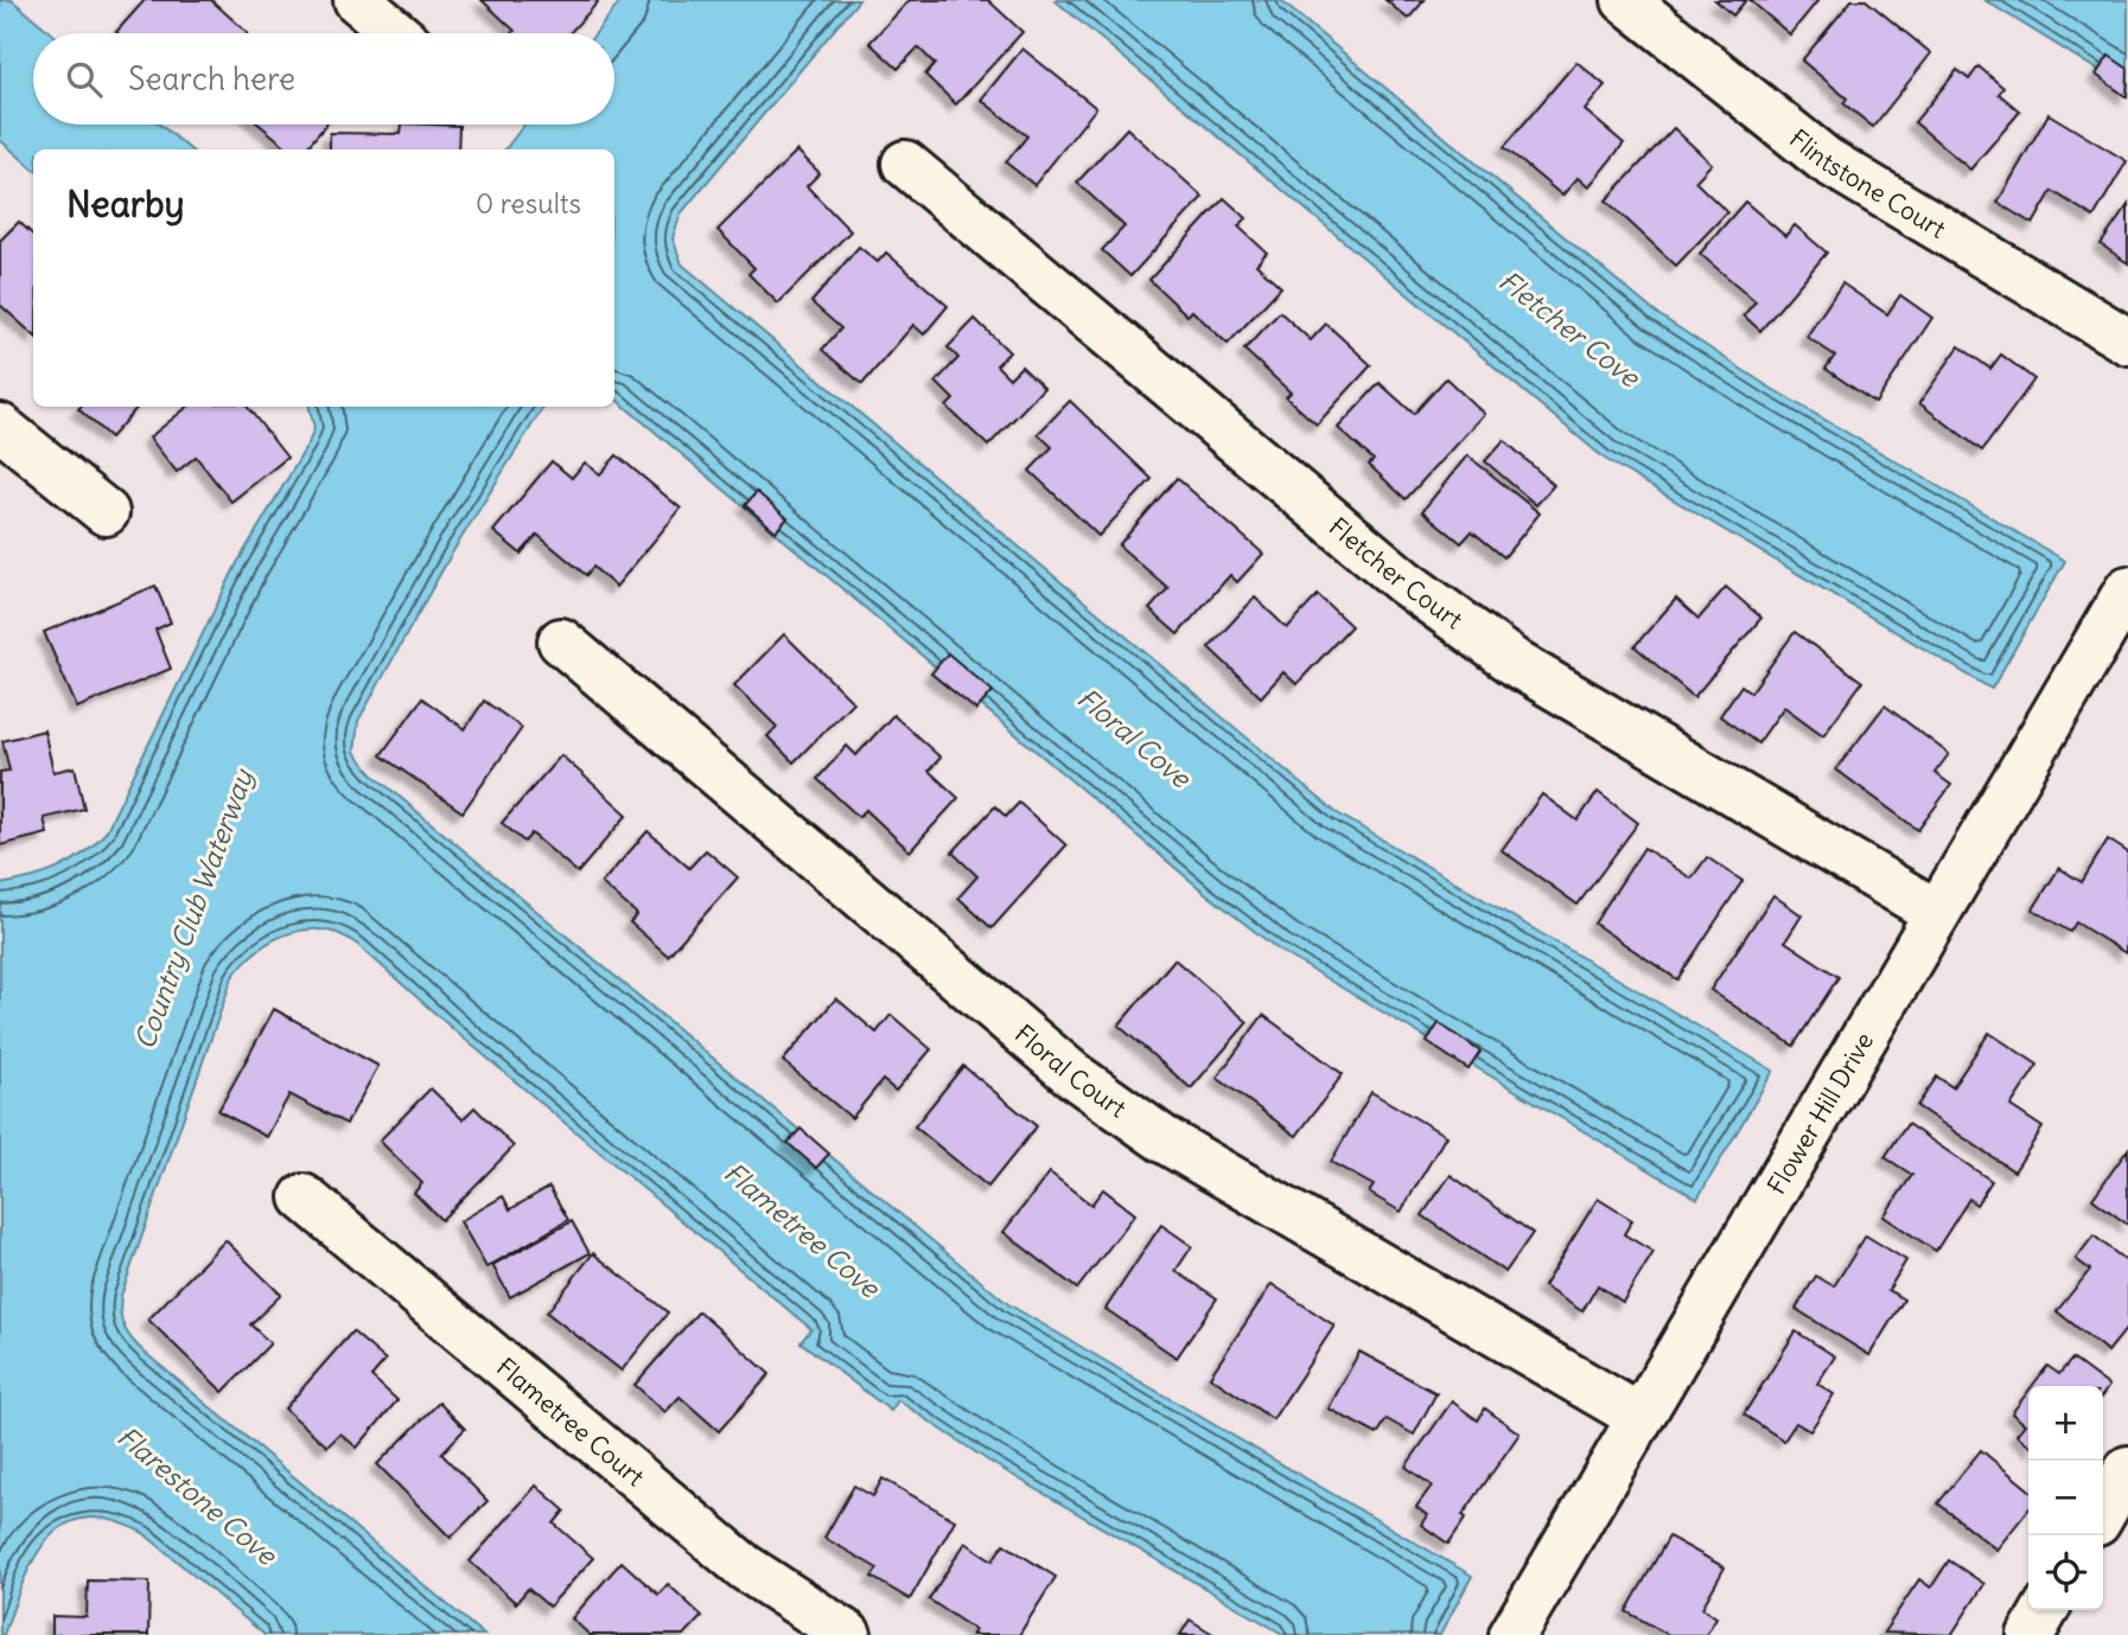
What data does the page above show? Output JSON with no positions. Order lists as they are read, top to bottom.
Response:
{
  "streets": {
    "street": [
      "Flintstone Court",
      "Fletcher Court",
      "Floral Court",
      "Flower Hill Drive",
      "Flametree Court"
    ]
  },
  "crossings": [
    ["Fletcher Court", "Flower Hill Drive"],
    ["Floral Court", "Flower Hill Drive"]
  ],
  "water": [
    "Fletcher Cove",
    "Floral Cove",
    "Country Club Waterway",
    "Flametree Cove",
    "Flarestone Cove"
  ],
  "page": {
    "search": "Search here",
    "heading": ["Nearby", "0 results"],
    "map_buttons": ["+", "−"]
  }
}
